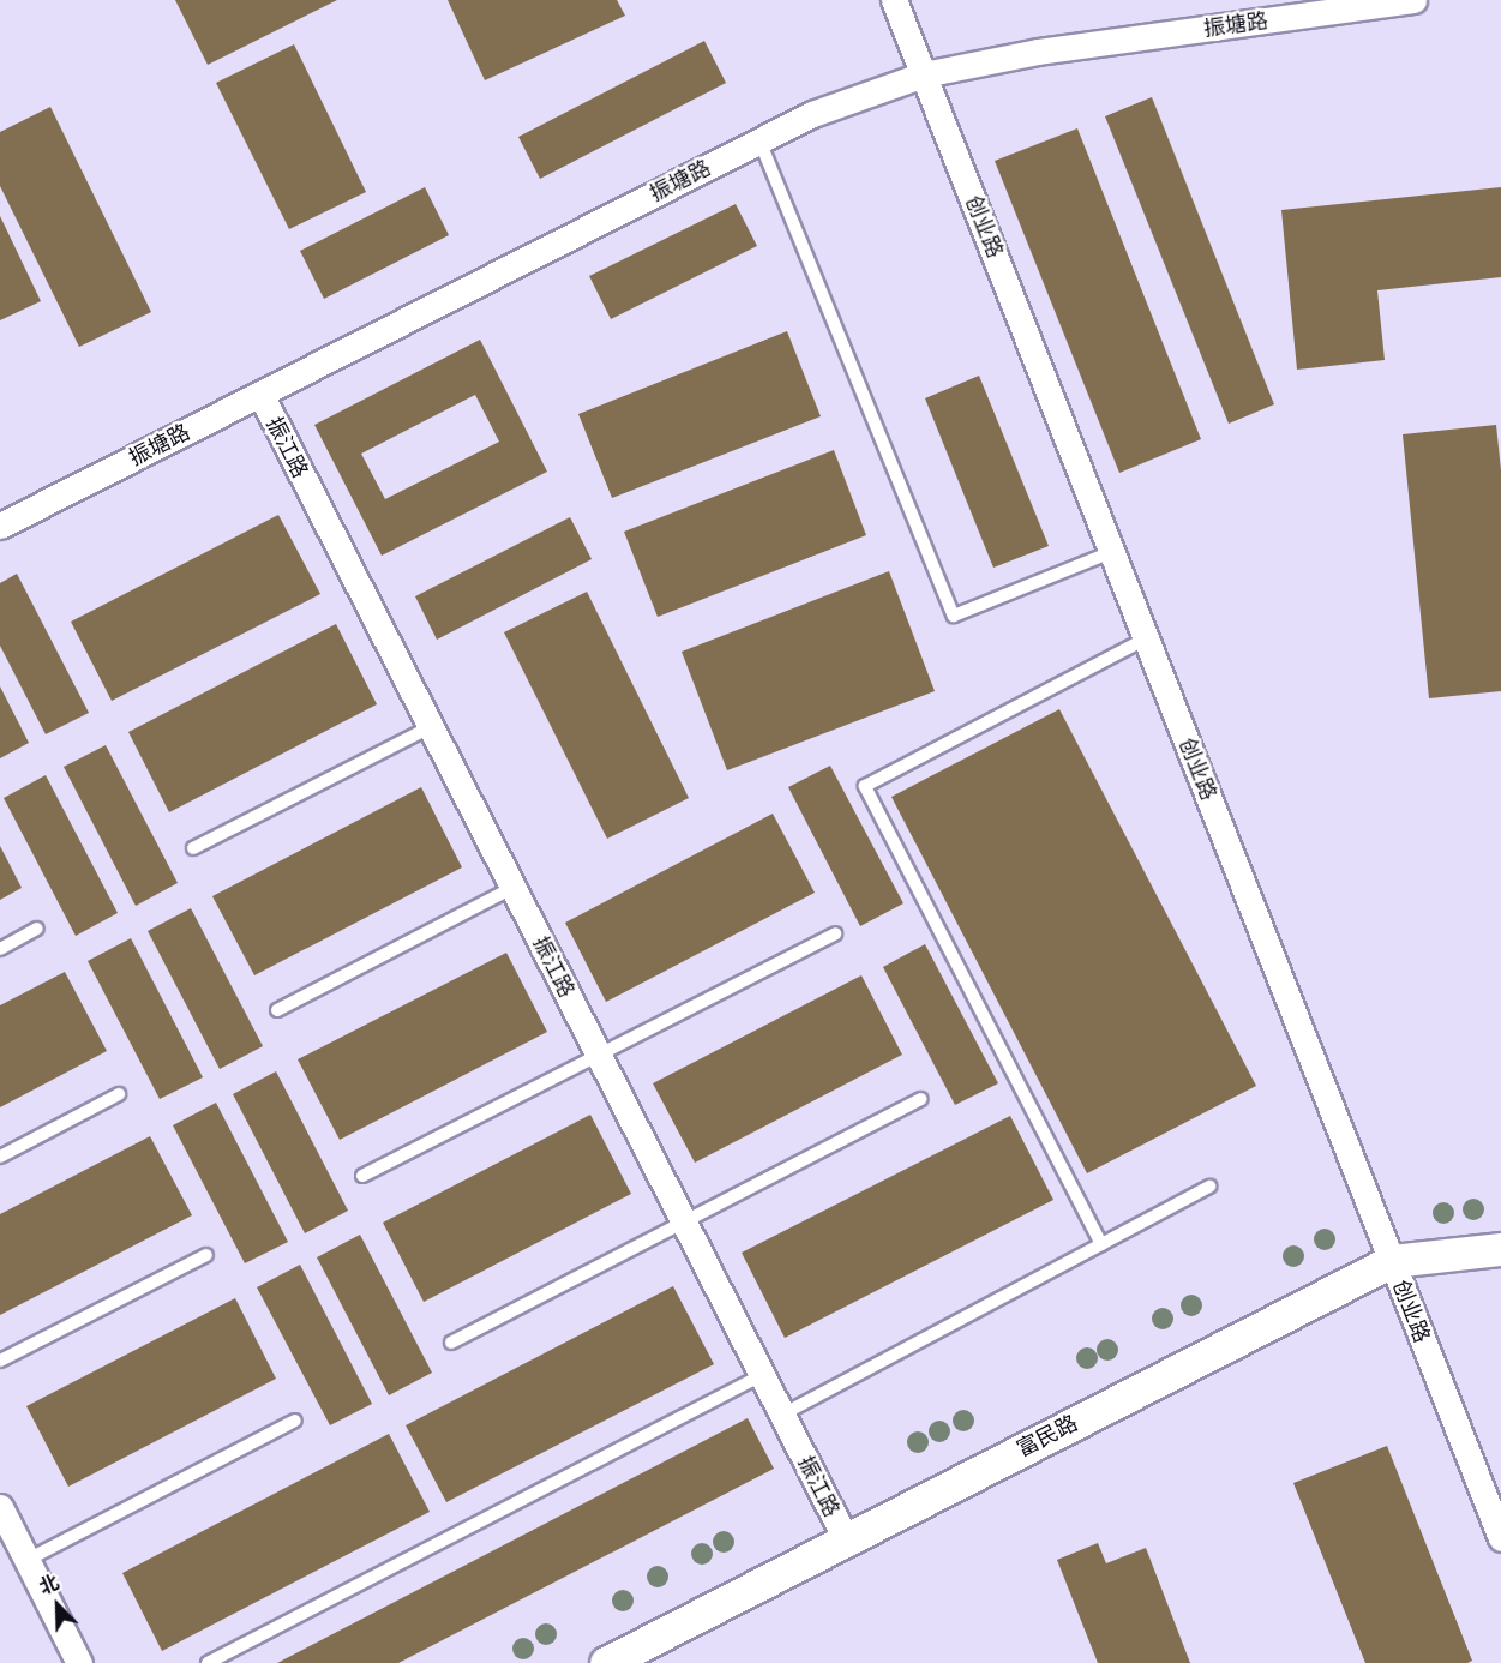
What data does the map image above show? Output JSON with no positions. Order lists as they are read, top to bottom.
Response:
{
  "streets": {
    "street": [
      "振塘路",
      "创业路",
      "振江路",
      "富民路"
    ]
  },
  "crossings": [
    ["振塘路", "创业路"],
    ["振塘路", "振江路"],
    ["创业路", "富民路"],
    ["振江路", "富民路"]
  ],
  "north": "top left"
}
